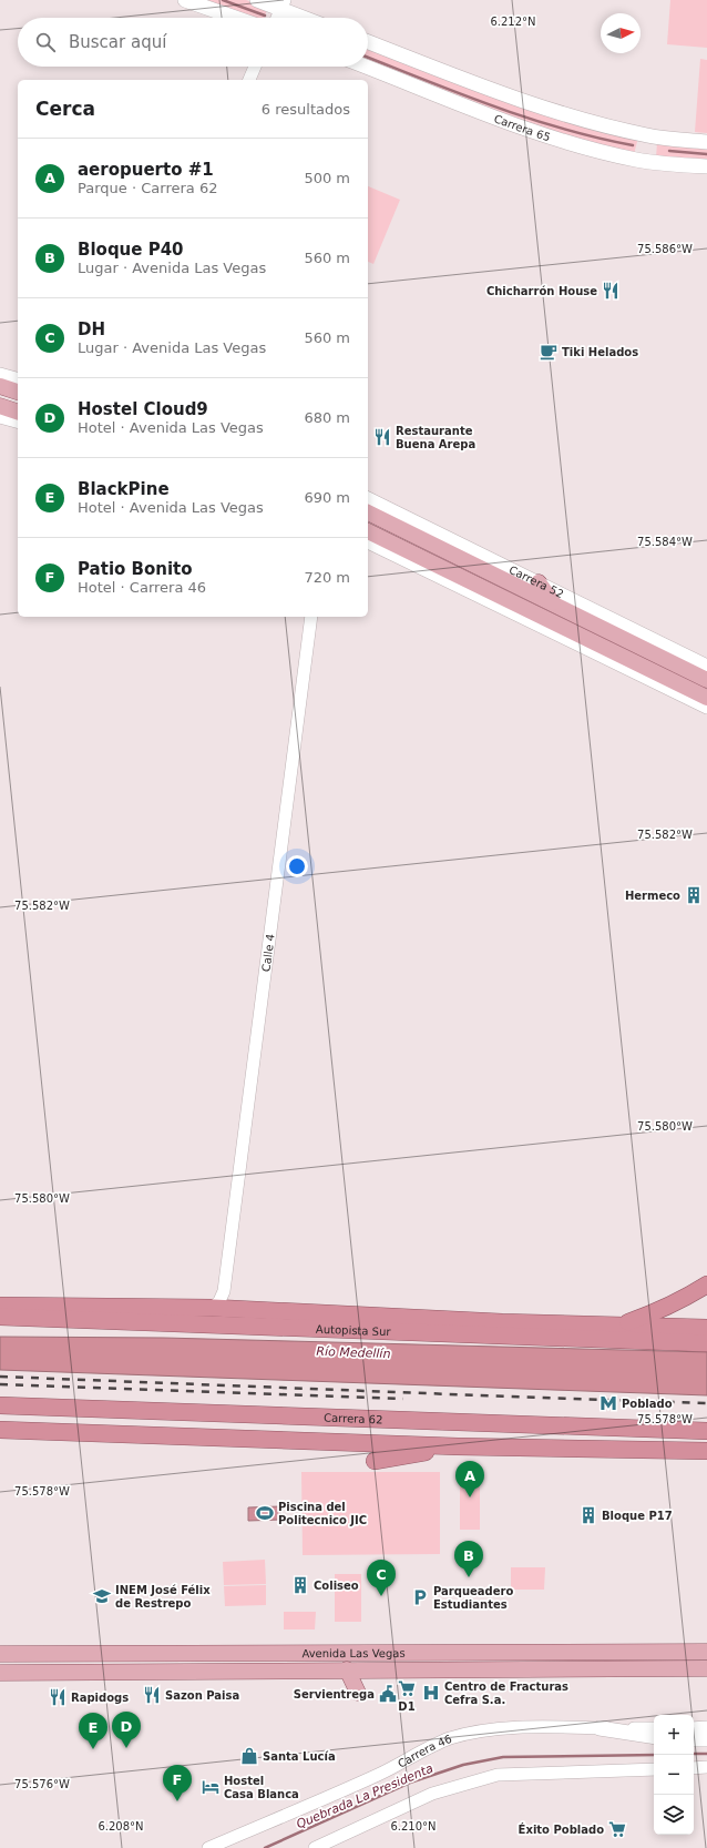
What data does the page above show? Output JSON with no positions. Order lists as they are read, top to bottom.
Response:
{
  "streets": {
    "highway": ["Autopista Sur", "Carrera 62"],
    "main road": ["Carrera 65", "Carrera 52", "Avenida Las Vegas"],
    "street": ["Calle 4", "Carrera 46"]
  },
  "crossings": [
    ["Calle 4", "Autopista Sur"]
  ],
  "water": ["Río Medellín", "Quebrada La Presidenta"],
  "places": {
    "restaurant": [
      "Chicharrón House",
      "Restaurante Buena Arepa",
      "Sazon Paisa",
      "Rapidogs"
    ],
    "cafe": ["Tiki Helados"],
    "building": ["Hermeco", "Bloque P17", "Coliseo"],
    "metro station": ["Poblado"],
    "sports": ["Piscina del Politecnico JIC"],
    "school or university": ["INEM José Félix de Restrepo"],
    "parking": ["Parqueadero Estudiantes"],
    "supermarket": ["D1", "Éxito Poblado"],
    "hospital": ["Centro de Fracturas Cefra S.a."],
    "public building": ["Servientrega"],
    "shop": ["Santa Lucía"],
    "hotel": ["Hostel Casa Blanca"]
  },
  "north": "right",
  "page": {
    "search": "Buscar aquí",
    "heading": ["Cerca", "6 resultados"],
    "list": [
      {
        "mark": "A",
        "name": "aeropuerto #1",
        "note": "Parque · Carrera 62",
        "value": "500 m"
      },
      {
        "mark": "B",
        "name": "Bloque P40",
        "note": "Lugar · Avenida Las Vegas",
        "value": "560 m"
      },
      {
        "mark": "C",
        "name": "DH",
        "note": "Lugar · Avenida Las Vegas",
        "value": "560 m"
      },
      {
        "mark": "D",
        "name": "Hostel Cloud9",
        "note": "Hotel · Avenida Las Vegas",
        "value": "680 m"
      },
      {
        "mark": "E",
        "name": "BlackPine",
        "note": "Hotel · Avenida Las Vegas",
        "value": "690 m"
      },
      {
        "mark": "F",
        "name": "Patio Bonito",
        "note": "Hotel · Carrera 46",
        "value": "720 m"
      }
    ],
    "pins": [
      "A",
      "B",
      "C",
      "D",
      "E",
      "F"
    ],
    "map_buttons": ["+", "−"]
  },
  "coordinates": [
    "6.212°N",
    "75.586°W",
    "75.584°W",
    "75.582°W",
    "75.580°W",
    "75.578°W",
    "75.576°W",
    "6.208°N",
    "6.210°N"
  ]
}
